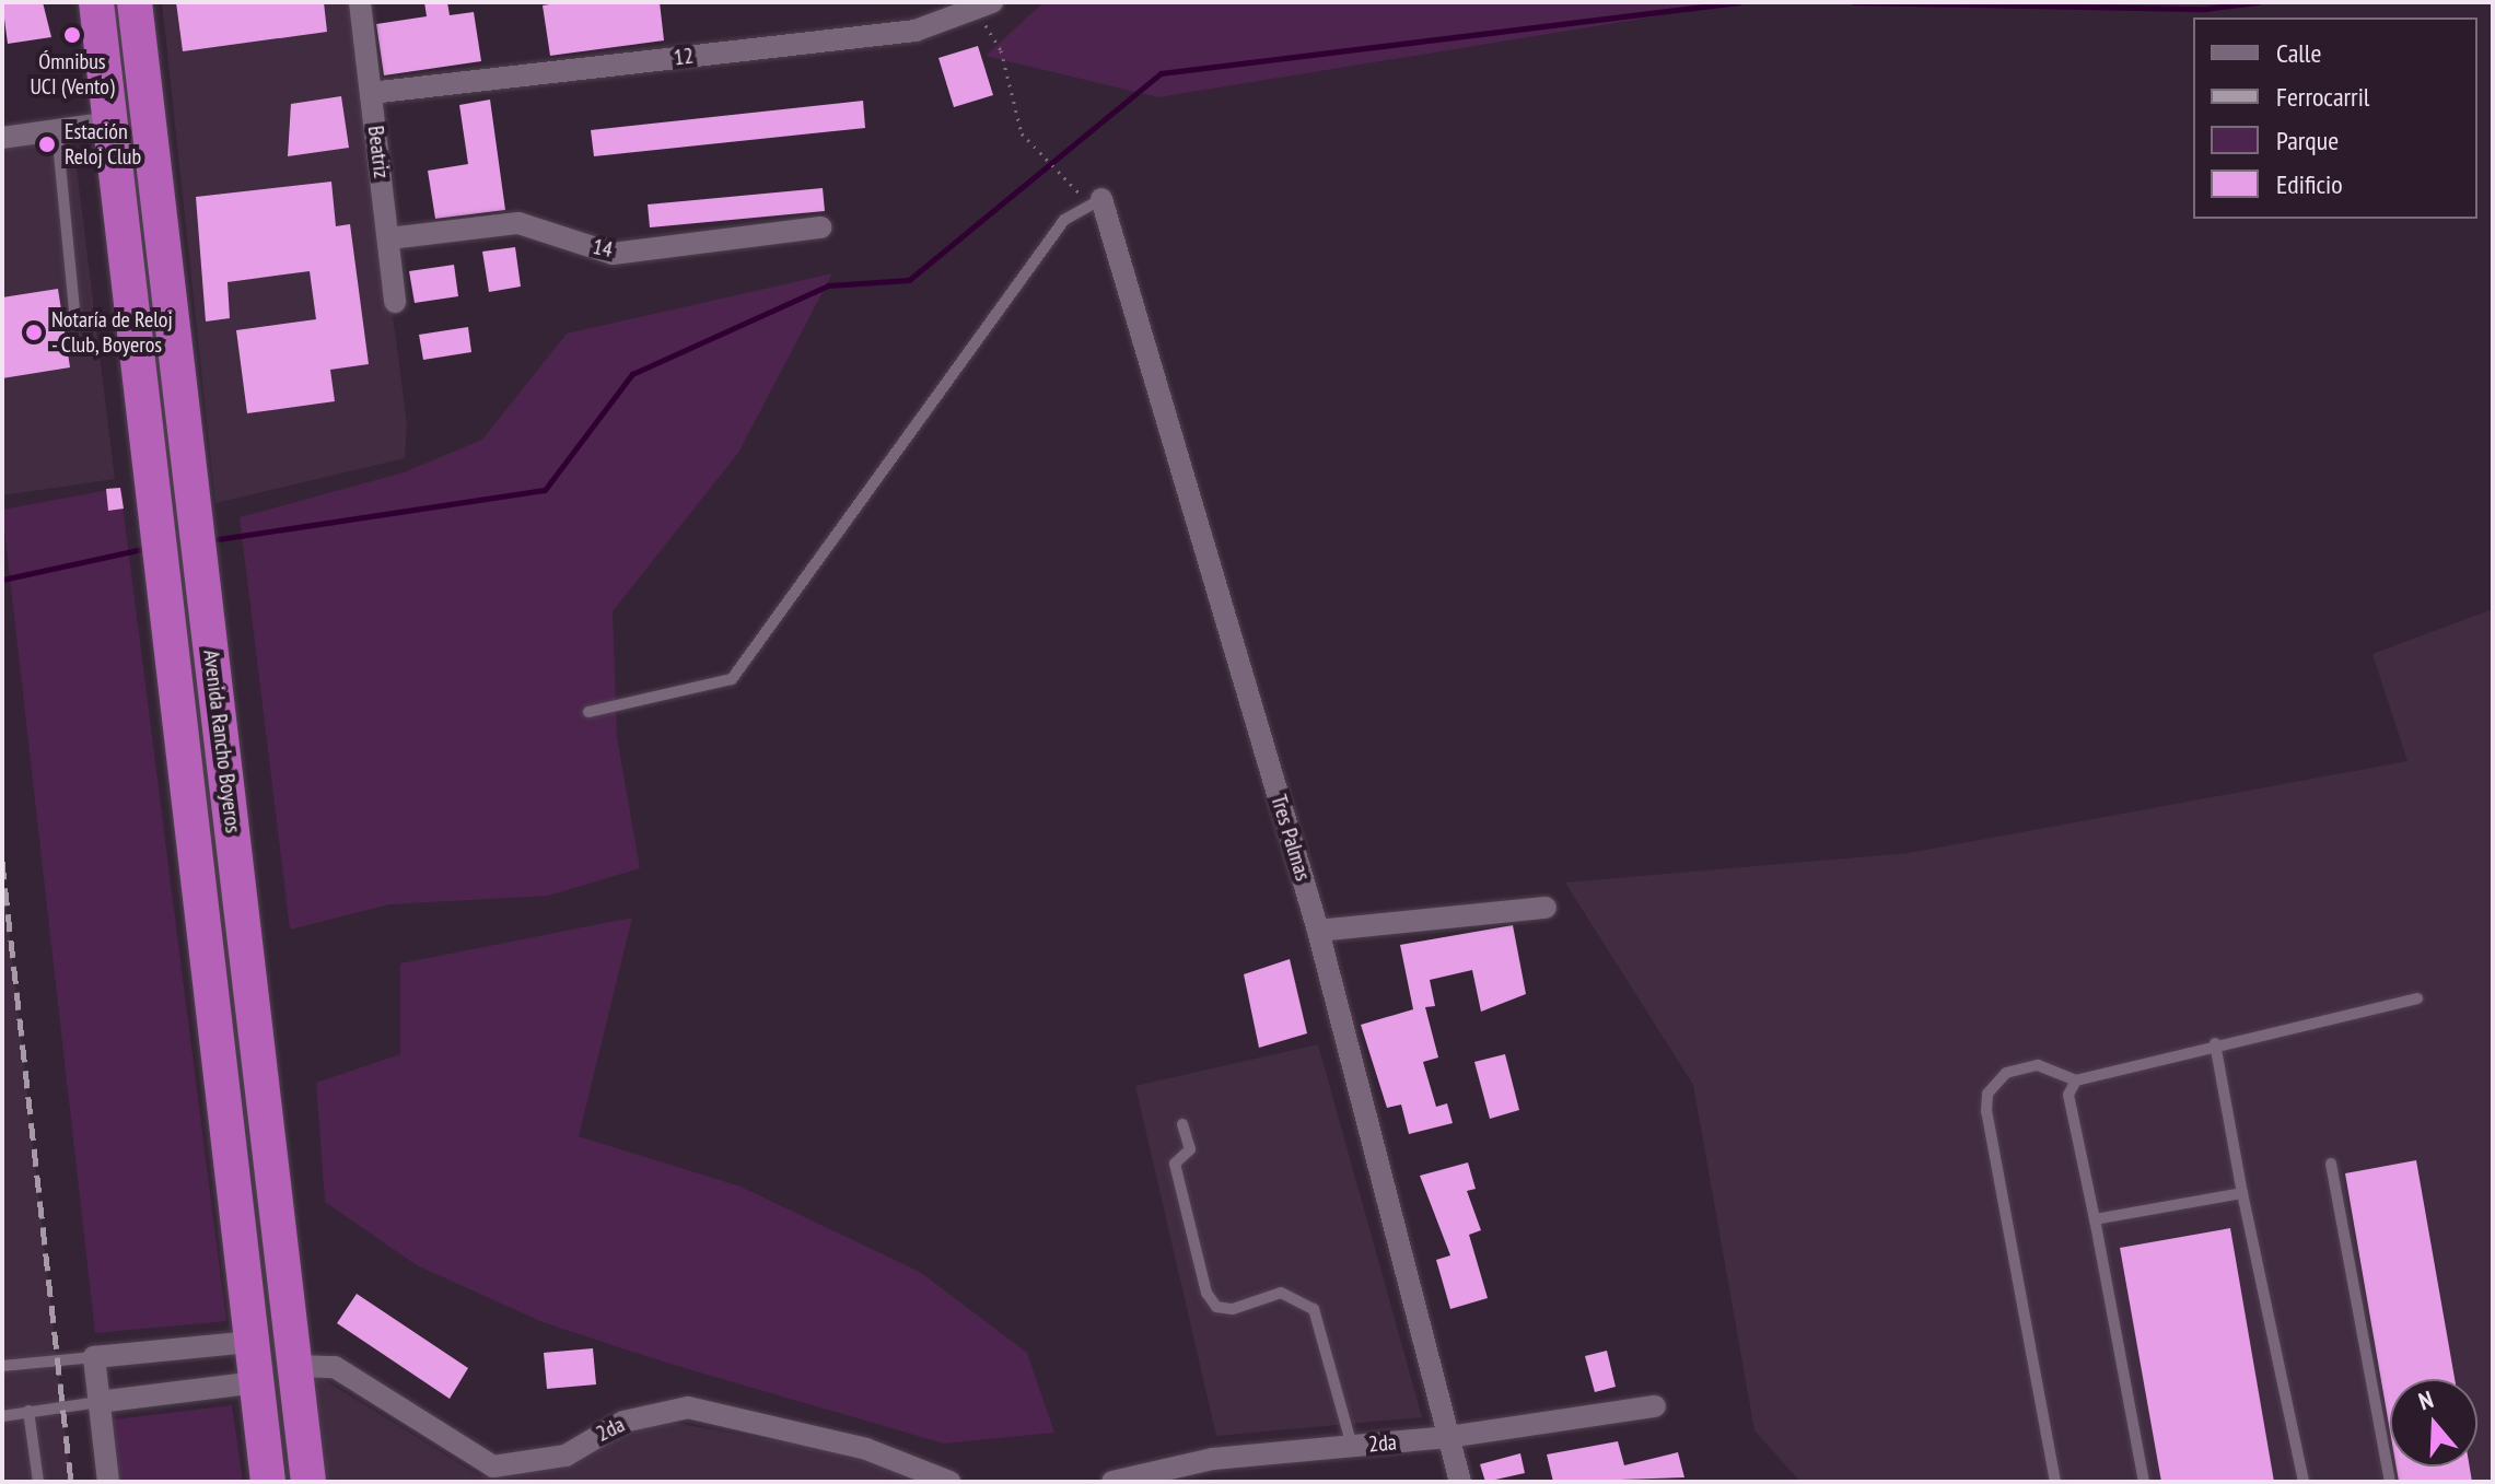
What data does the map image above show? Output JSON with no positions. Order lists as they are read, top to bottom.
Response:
{
  "streets": {
    "highway": ["Avenida Rancho Boyeros"],
    "street": [
      "12",
      "Beatriz",
      "14",
      "Tres Palmas",
      "2da"
    ]
  },
  "crossings": [
    ["12", "Beatriz"],
    ["Beatriz", "14"],
    ["Avenida Rancho Boyeros", "2da"],
    ["Tres Palmas", "2da"]
  ],
  "places": ["Ómnibus UCI (Vento)", "Estación Reloj Club", "Notaría de Reloj - Club, Boyeros"],
  "legend": [
    "Calle",
    "Ferrocarril",
    "Parque",
    "Edificio"
  ],
  "north": "top"
}
